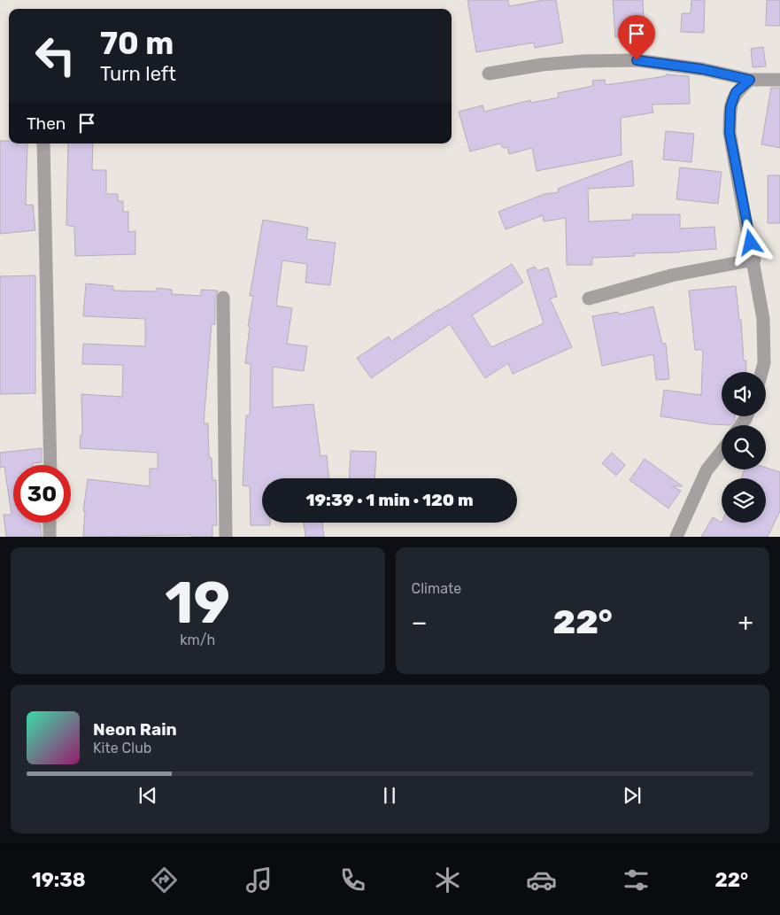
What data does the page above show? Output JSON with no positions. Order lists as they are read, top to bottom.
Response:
{
  "page": {
    "turn": ["70 m", "Turn left"],
    "then": "Then",
    "limit": "30",
    "trip": "19:39 · 1 min · 120 m",
    "tile": [
      ["19", "km/h"],
      "Climate"
    ],
    "heat": ["−", "22°", "+"],
    "song": ["Neon Rain", "Kite Club"],
    "tabs": ["19:38", "22°"]
  }
}
